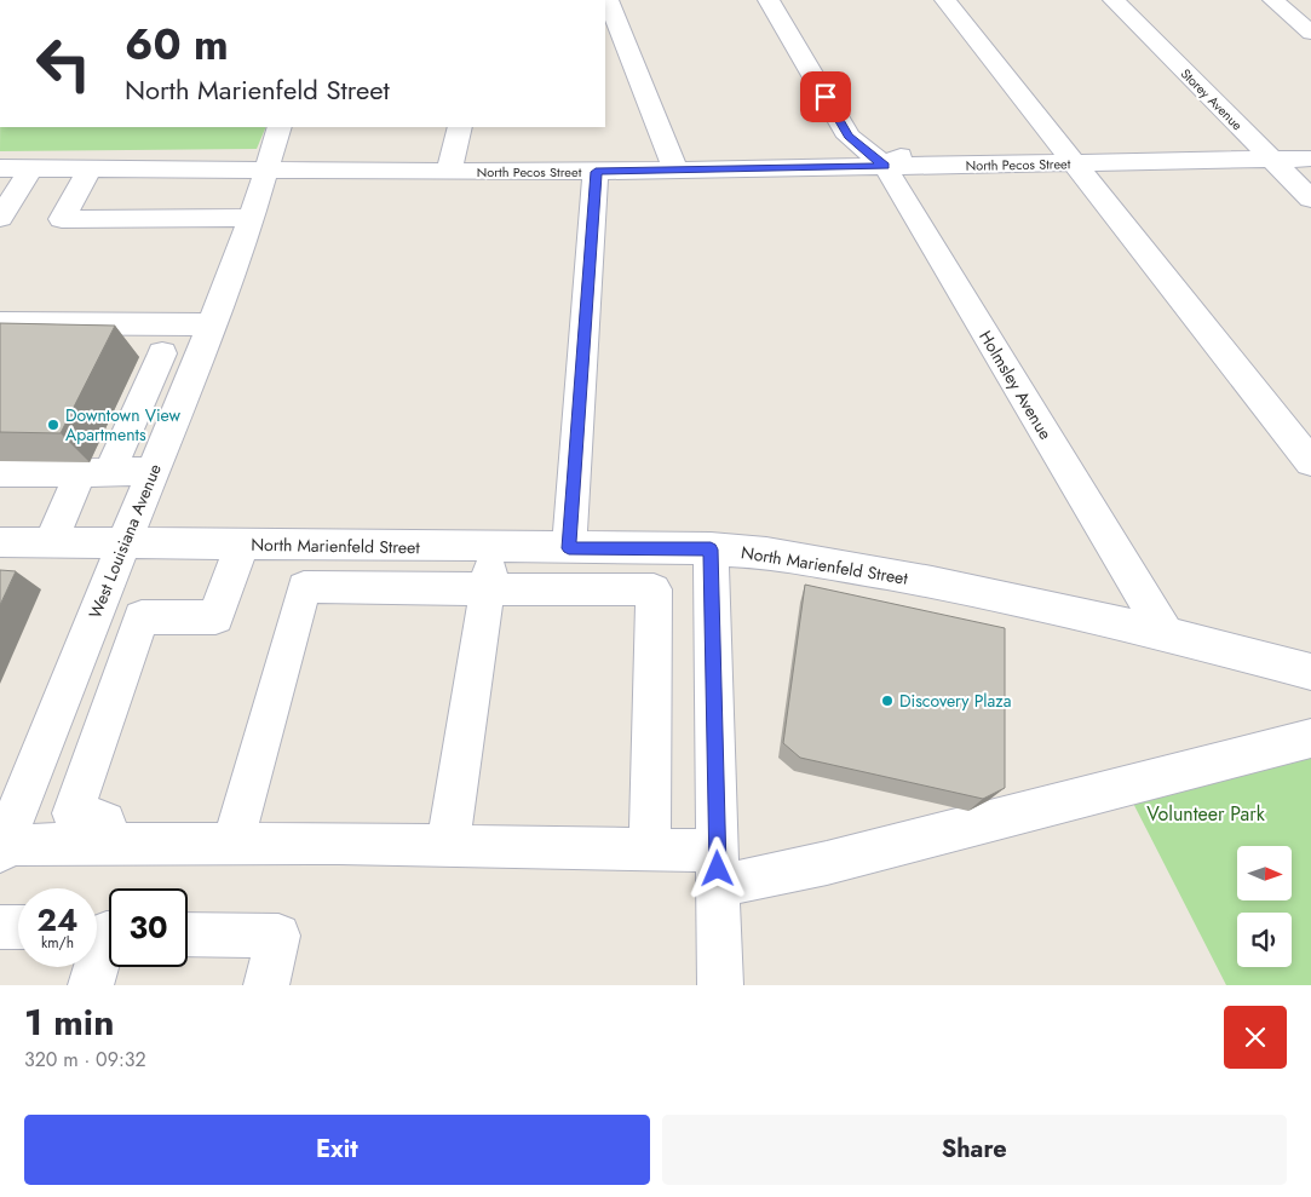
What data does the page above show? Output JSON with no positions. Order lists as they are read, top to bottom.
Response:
{
  "streets": {
    "street": [
      "Storey Avenue",
      "North Pecos Street",
      "Holmsley Avenue",
      "West Louisiana Avenue",
      "North Marienfeld Street"
    ]
  },
  "crossings": [
    ["Storey Avenue", "North Pecos Street"],
    ["North Pecos Street", "Holmsley Avenue"],
    ["North Pecos Street", "West Louisiana Avenue"],
    ["Holmsley Avenue", "North Marienfeld Street"],
    ["West Louisiana Avenue", "North Marienfeld Street"]
  ],
  "parks": ["Volunteer Park"],
  "places": ["Downtown View Apartments", "Discovery Plaza"],
  "north": "right",
  "page": {
    "turn": ["60 m", "North Marienfeld Street"],
    "speed": "24 km/h",
    "limit": "30",
    "heading": ["1 min", "320 m · 09:32"],
    "buttons": ["Exit", "Share"]
  }
}
